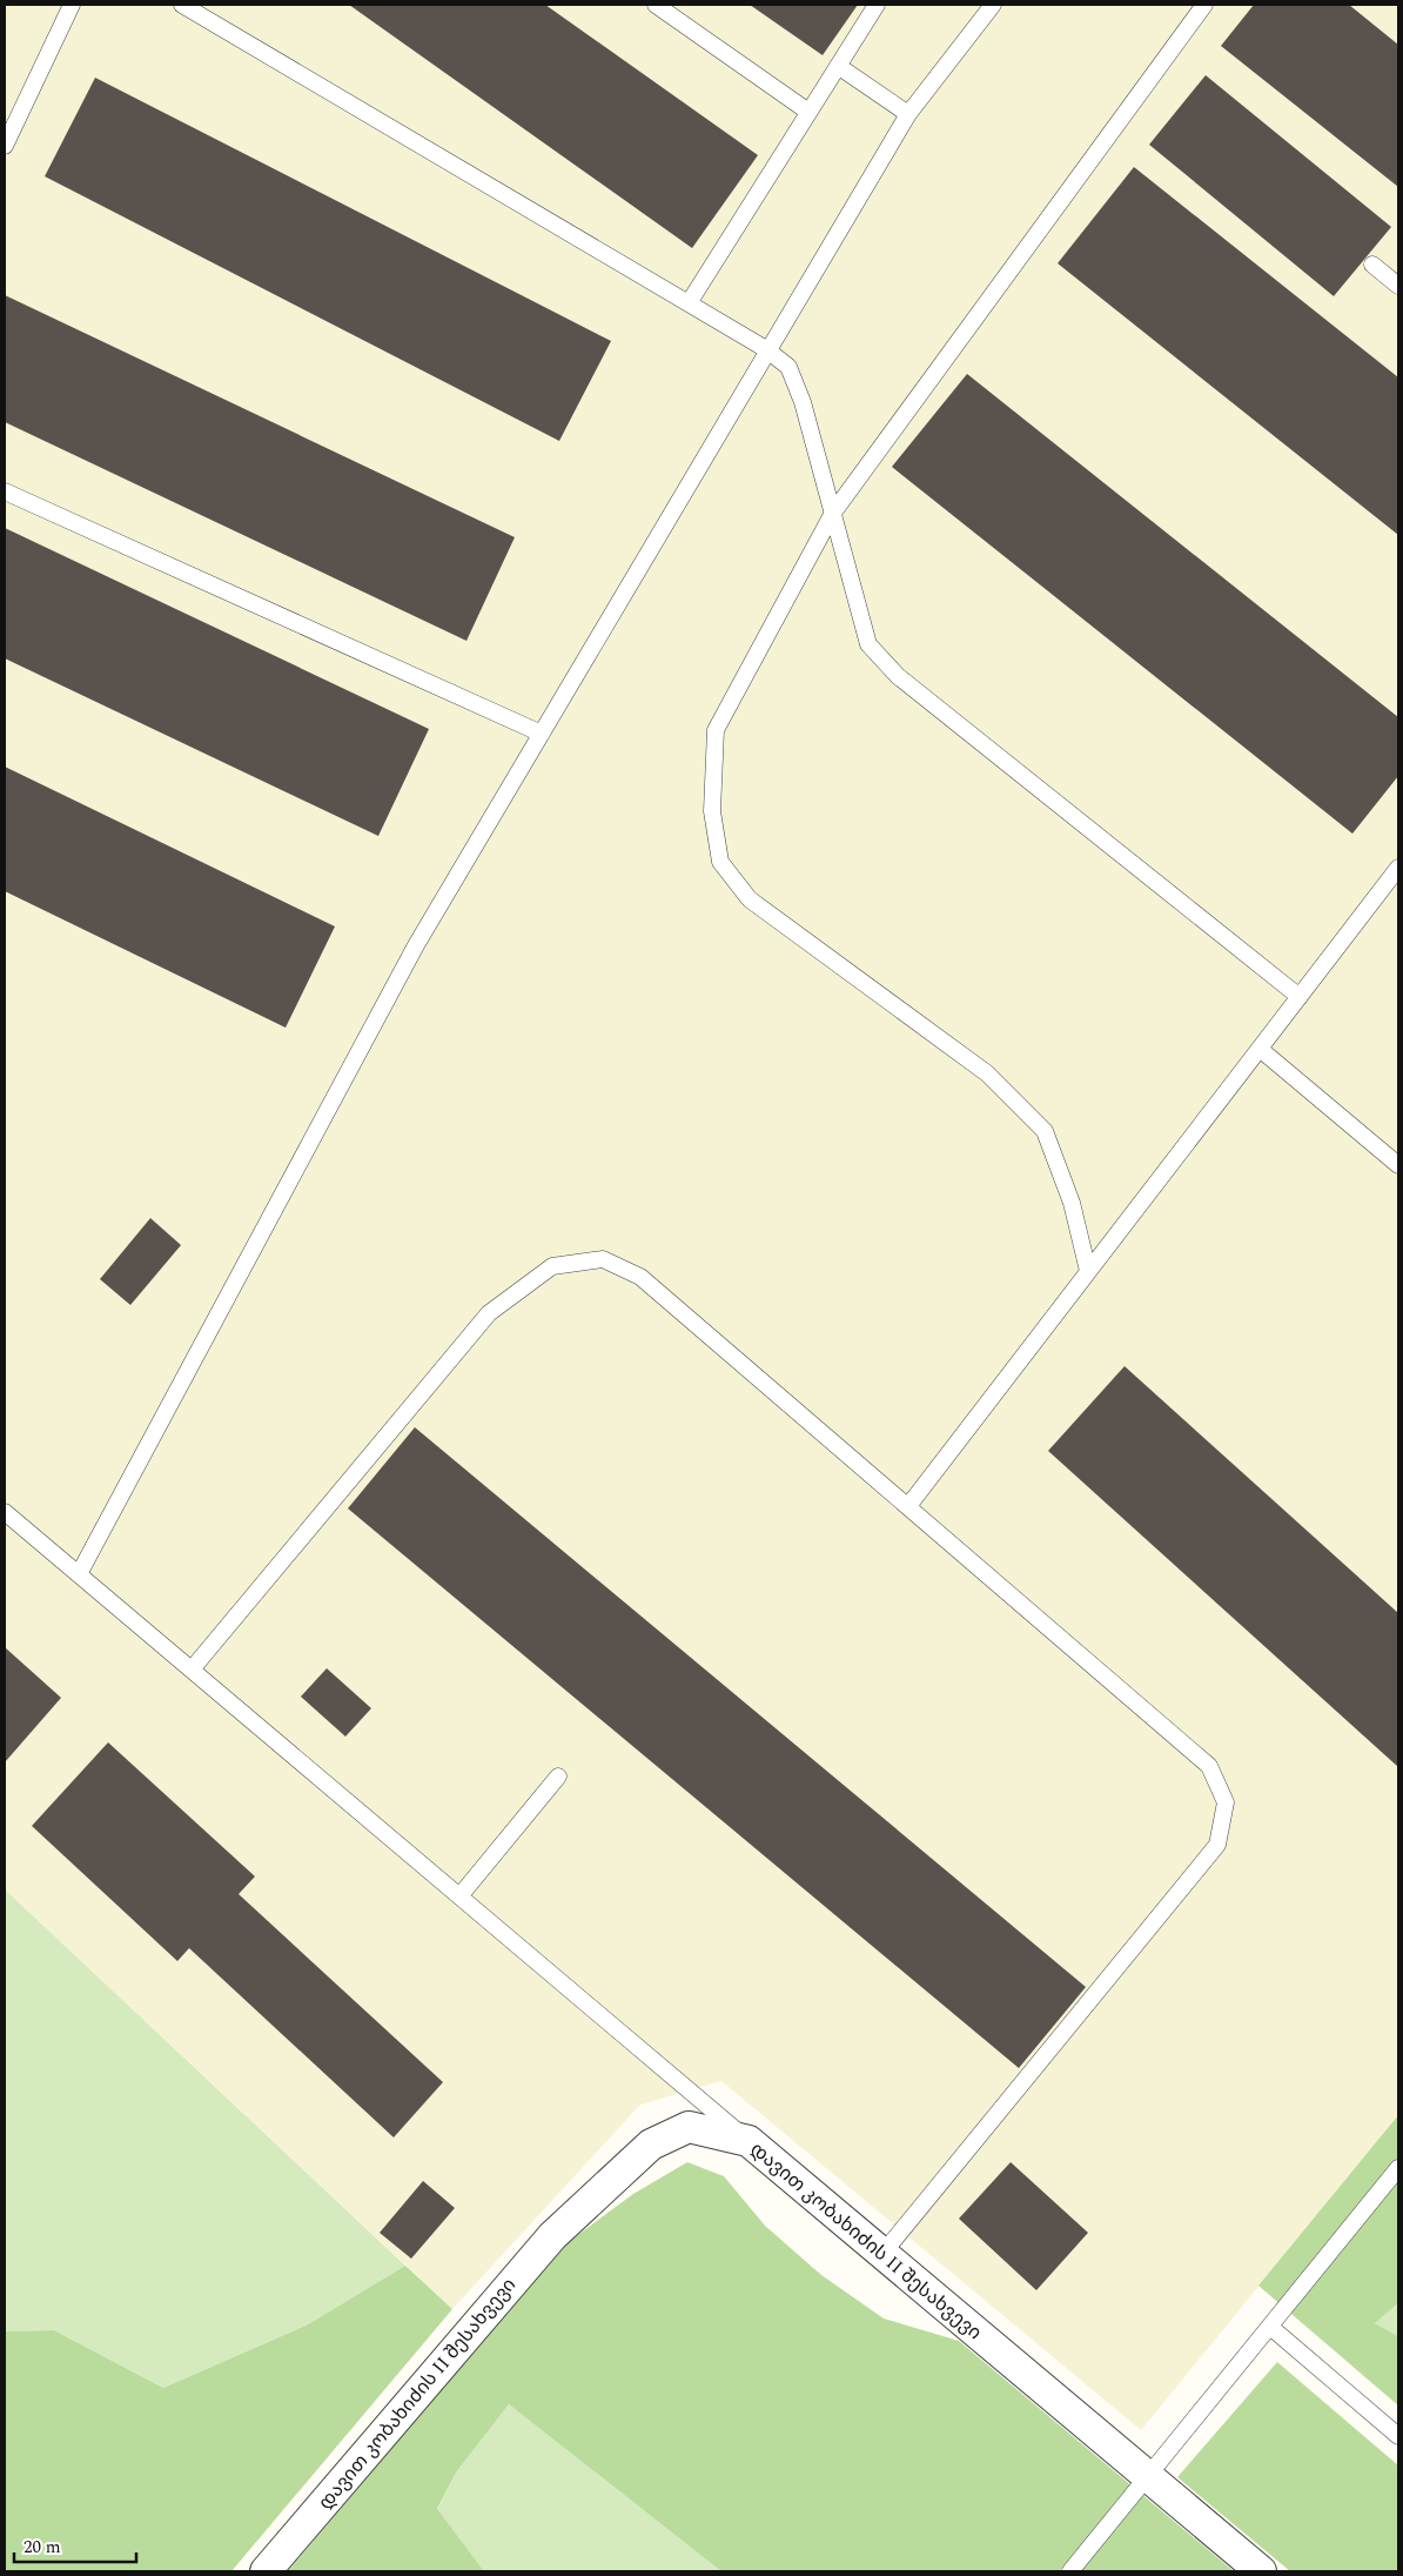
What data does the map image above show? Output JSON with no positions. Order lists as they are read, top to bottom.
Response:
{
  "streets": {
    "street": ["დავით კობახიძის II შესახვევი"]
  },
  "scale_bar": "20 m"
}
